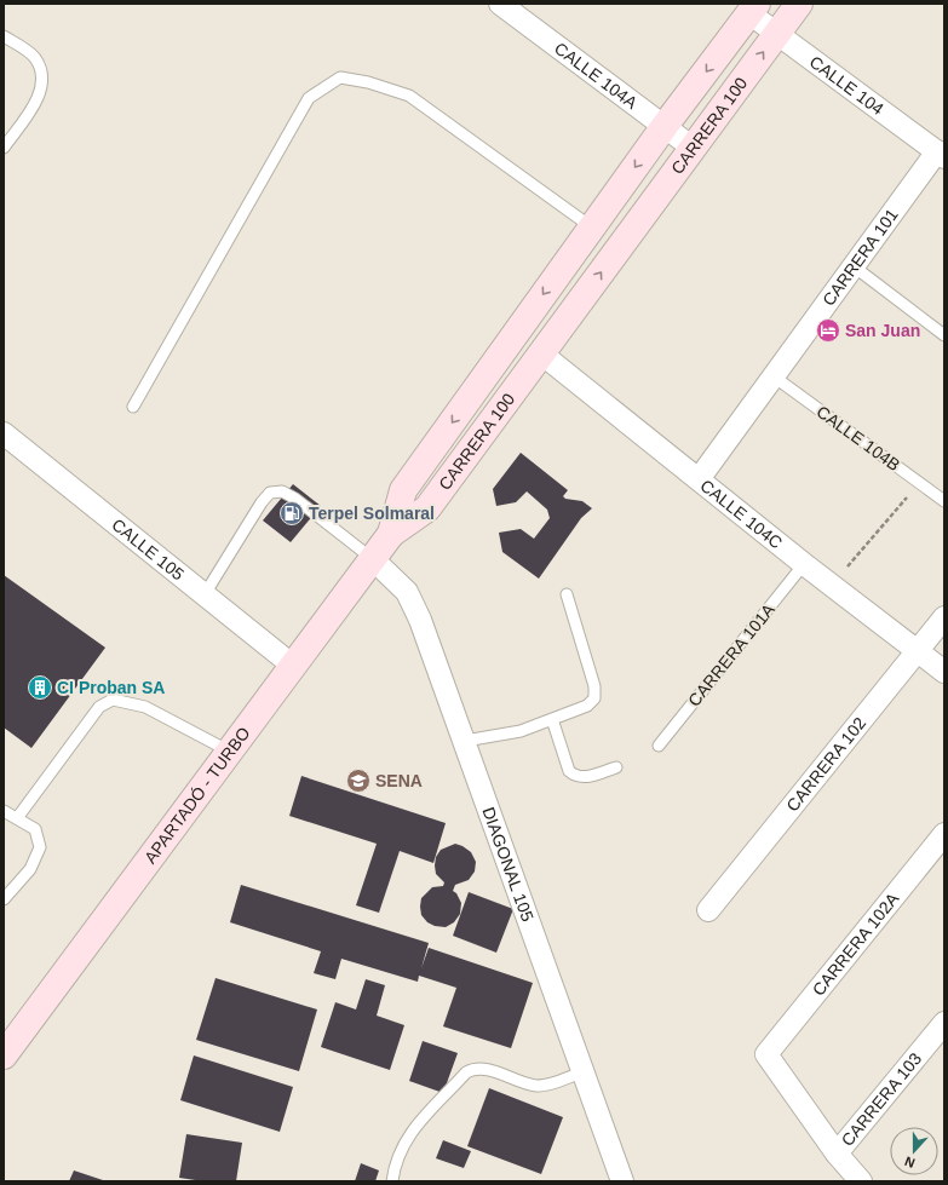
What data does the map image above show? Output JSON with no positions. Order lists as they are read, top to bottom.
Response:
{
  "streets": {
    "main road": ["CARRERA 100", "APARTADÓ - TURBO"],
    "street": [
      "CALLE 104A",
      "CALLE 104",
      "CARRERA 101",
      "CALLE 104C",
      "CALLE 105",
      "CARRERA 102",
      "DIAGONAL 105",
      "CARRERA 102A",
      "CARRERA 103"
    ],
    "lane": ["CALLE 104B", "CARRERA 101A"]
  },
  "crossings": [
    ["CALLE 104A", "CARRERA 100"],
    ["CALLE 104", "CARRERA 100"],
    ["CALLE 104", "CARRERA 101"],
    ["CARRERA 100", "CALLE 104C"],
    ["CARRERA 100", "APARTADÓ - TURBO"],
    ["CARRERA 101", "CALLE 104B"],
    ["CARRERA 101", "CALLE 104C"],
    ["CALLE 104C", "CARRERA 101A"],
    ["CALLE 104C", "CARRERA 102"],
    ["CALLE 105", "APARTADÓ - TURBO"],
    ["APARTADÓ - TURBO", "DIAGONAL 105"],
    ["CARRERA 102A", "CARRERA 103"]
  ],
  "places": {
    "hotel": ["San Juan"],
    "fuel station": ["Terpel Solmaral"],
    "building": ["CI Proban SA"],
    "school or university": ["SENA"]
  },
  "north": "bottom"
}
